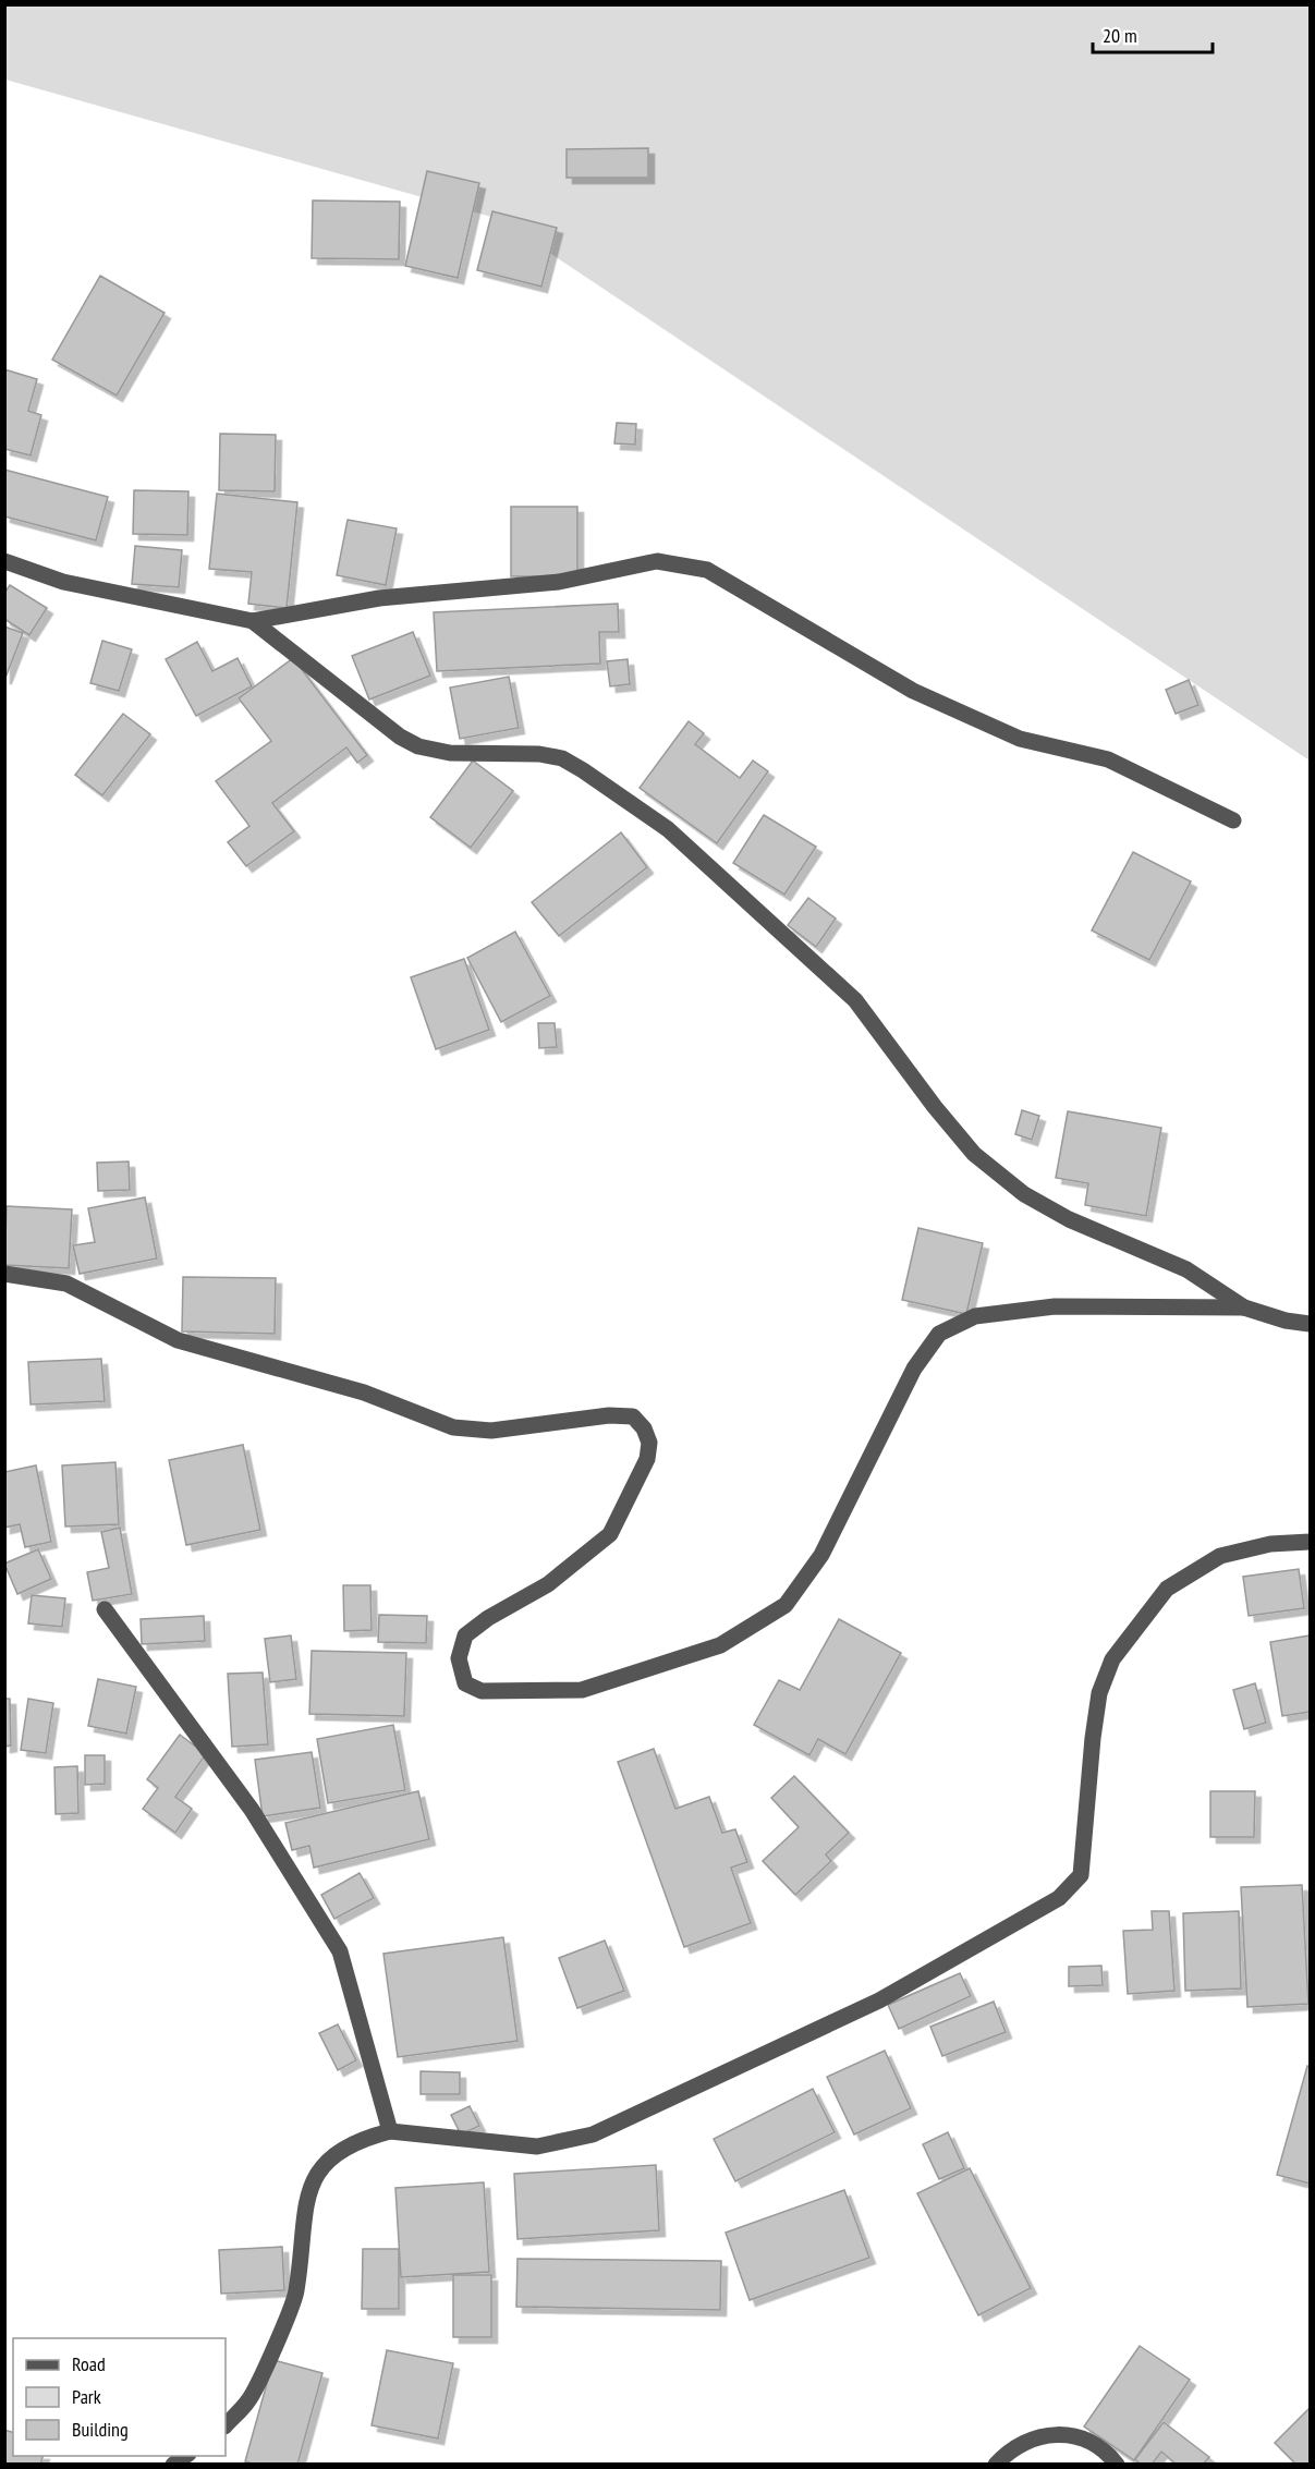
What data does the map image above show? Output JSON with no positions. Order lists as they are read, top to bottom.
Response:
{
  "legend": ["Road", "Park", "Building"],
  "scale_bar": "20 m"
}
